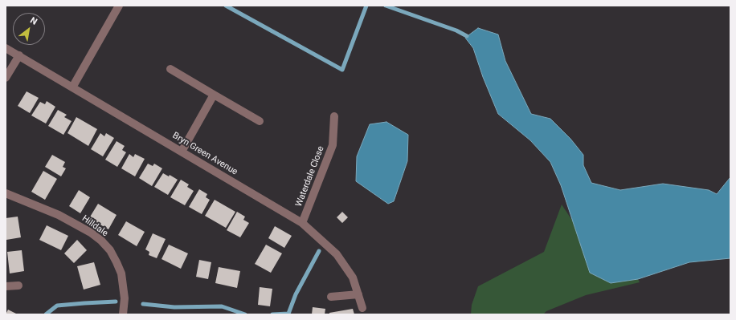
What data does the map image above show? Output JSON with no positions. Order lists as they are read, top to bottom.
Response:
{
  "streets": {
    "street": ["Bryn Green Avenue", "Waterdale Close", "Hilldale"]
  },
  "crossings": [
    ["Bryn Green Avenue", "Waterdale Close"]
  ],
  "north": "top right"
}
